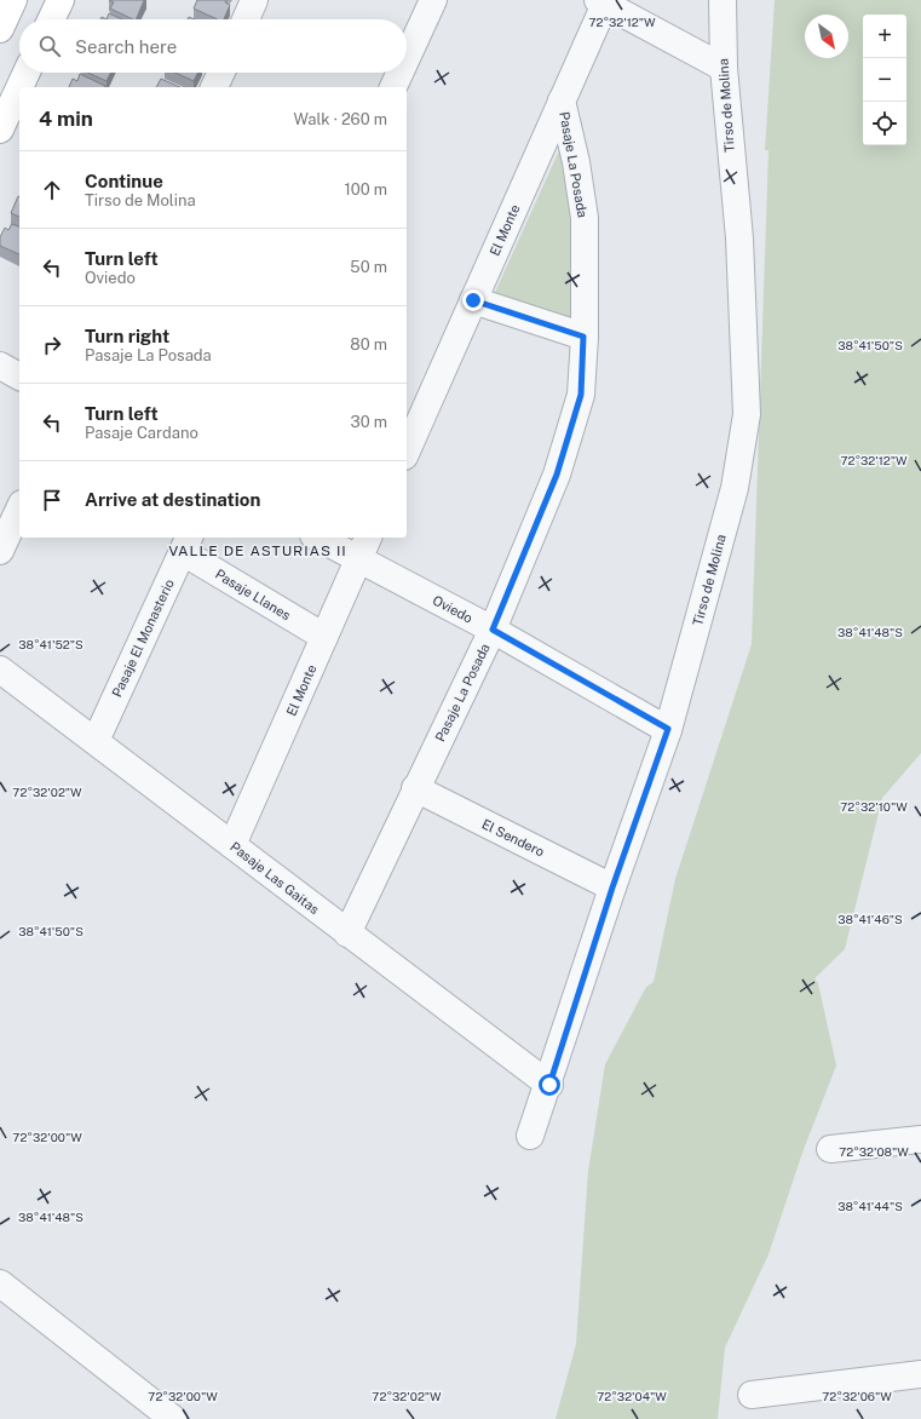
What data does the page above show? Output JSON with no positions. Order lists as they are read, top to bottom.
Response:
{
  "streets": {
    "street": [
      "Tirso de Molina",
      "Pasaje La Posada",
      "El Monte",
      "Pasaje Llanes",
      "Oviedo",
      "Pasaje El Monasterio",
      "El Sendero",
      "Pasaje Las Gaitas"
    ]
  },
  "crossings": [
    ["Tirso de Molina", "Oviedo"],
    ["Tirso de Molina", "El Sendero"],
    ["Tirso de Molina", "Pasaje Las Gaitas"],
    ["Pasaje La Posada", "El Monte"],
    ["Pasaje La Posada", "Oviedo"],
    ["Pasaje La Posada", "El Sendero"],
    ["Pasaje La Posada", "Pasaje Las Gaitas"],
    ["El Monte", "Pasaje Llanes"],
    ["El Monte", "Oviedo"],
    ["El Monte", "Pasaje Las Gaitas"],
    ["Pasaje Llanes", "Pasaje El Monasterio"],
    ["Pasaje El Monasterio", "Pasaje Las Gaitas"]
  ],
  "districts": ["VALLE DE ASTURIAS II"],
  "north": "bottom right",
  "page": {
    "map_buttons": ["+", "−"],
    "search": "Search here",
    "heading": ["4 min", "Walk · 260 m"],
    "list": [
      ["Continue", "Tirso de Molina", "100 m"],
      ["Turn left", "Oviedo", "50 m"],
      ["Turn right", "Pasaje La Posada", "80 m"],
      ["Turn left", "Pasaje Cardano", "30 m"],
      "Arrive at destination"
    ]
  },
  "coordinates": [
    "72°32'12\"W",
    "38°41'50\"S",
    "38°41'48\"S",
    "38°41'52\"S",
    "72°32'02\"W",
    "72°32'10\"W",
    "38°41'46\"S",
    "72°32'00\"W",
    "72°32'08\"W",
    "38°41'44\"S",
    "72°32'04\"W",
    "72°32'06\"W"
  ]
}
